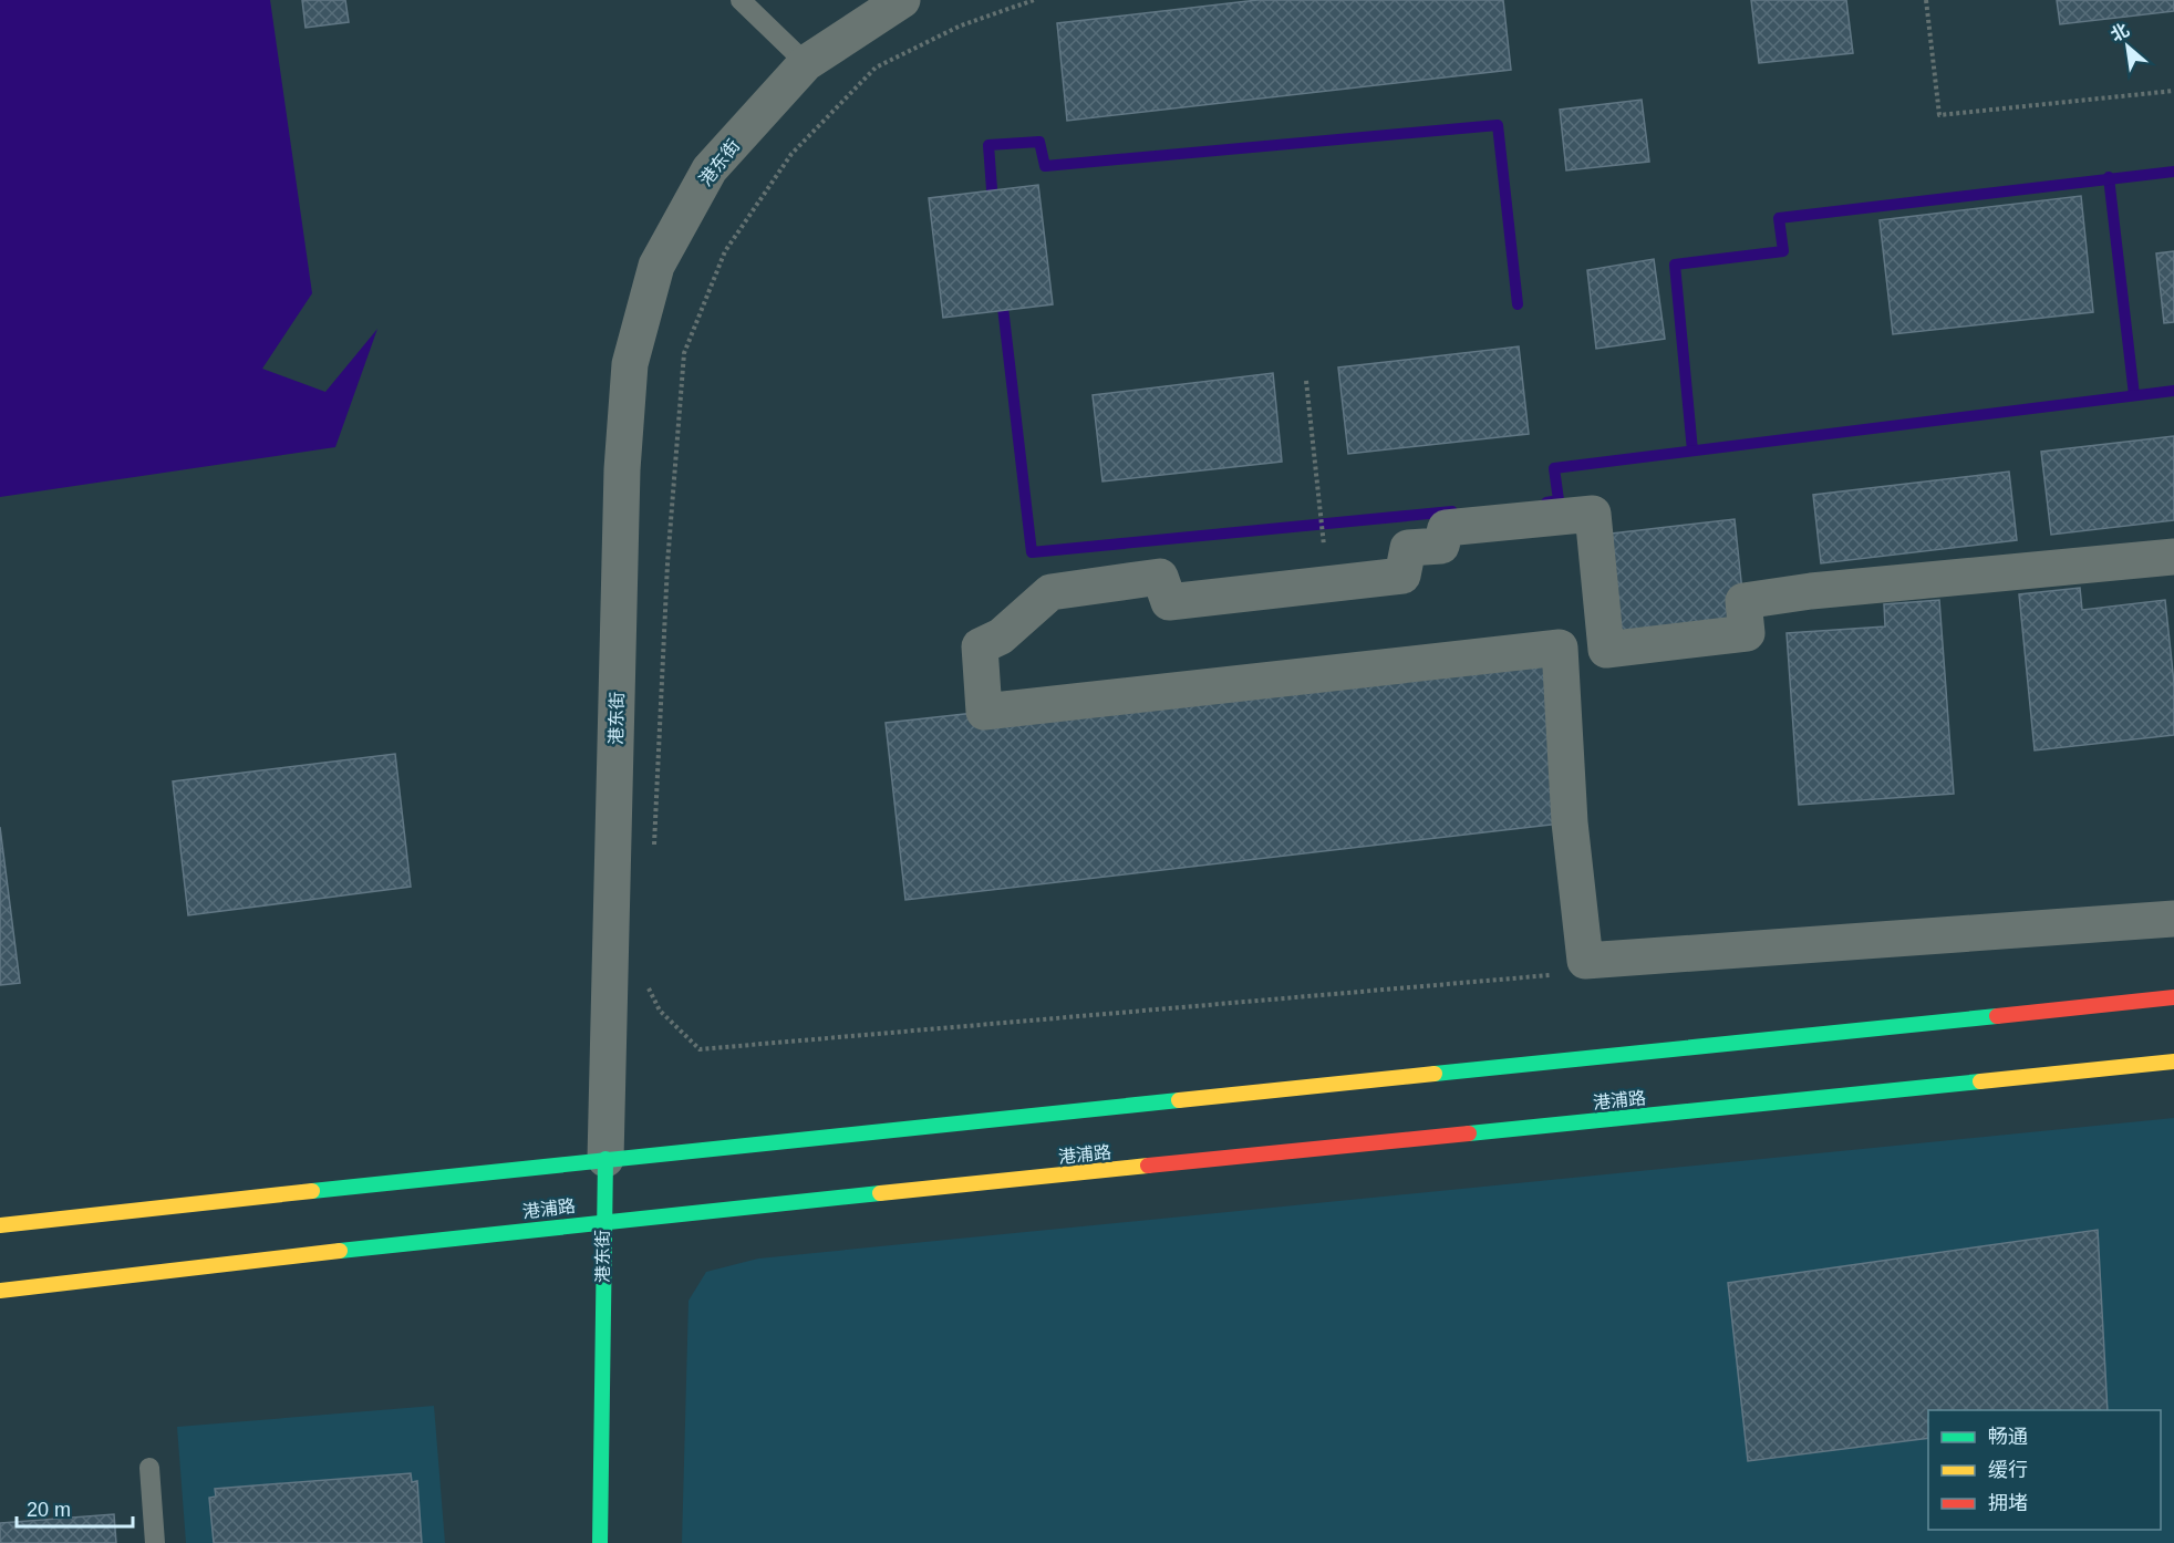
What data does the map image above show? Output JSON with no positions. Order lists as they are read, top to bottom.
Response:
{
  "streets": {
    "main road": ["港东街", "港浦路"]
  },
  "crossings": [
    ["港东街", "港浦路"]
  ],
  "legend": ["畅通", "缓行", "拥堵"],
  "scale_bar": "20 m",
  "north": "top left"
}
